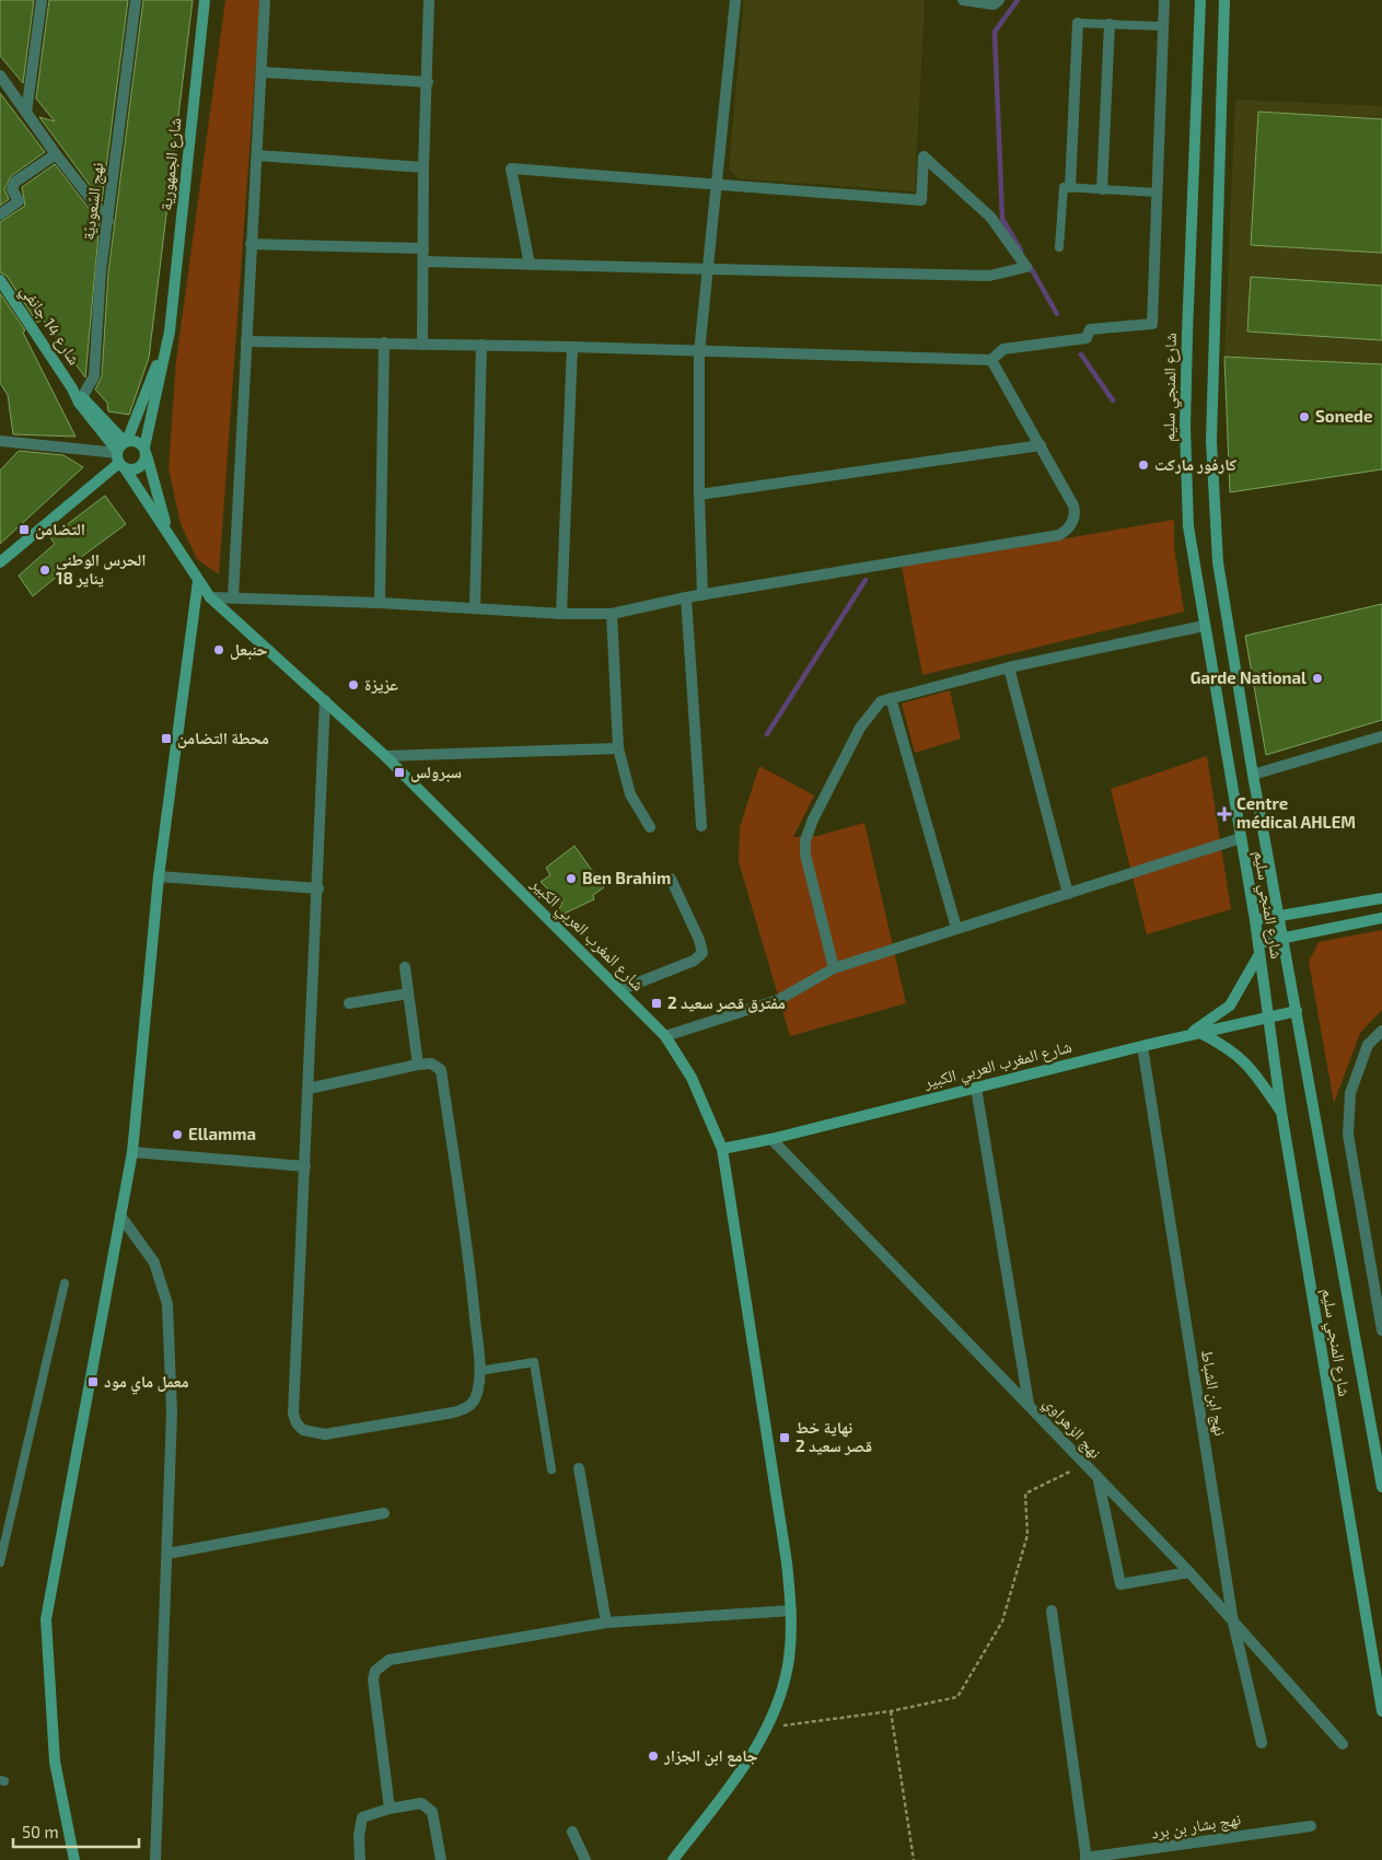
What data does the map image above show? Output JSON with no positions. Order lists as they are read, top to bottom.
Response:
{
  "streets": {
    "street": [
      "شارع الجمهورية",
      "نهج السّعوديّة",
      "شارع 14 جانفي",
      "شارع المنجي سليم",
      "شارع المغرب العربي الكبير",
      "نهج ابن الشباط",
      "نهج الزهراوي",
      "نهج بشار بن برد"
    ]
  },
  "crossings": [
    ["شارع الجمهورية", "شارع المغرب العربي الكبير"],
    ["نهج السّعوديّة", "شارع 14 جانفي"],
    ["نهج السّعوديّة", "شارع المغرب العربي الكبير"],
    ["شارع 14 جانفي", "شارع المغرب العربي الكبير"],
    ["شارع المنجي سليم", "شارع المغرب العربي الكبير"],
    ["شارع المغرب العربي الكبير", "نهج ابن الشباط"],
    ["شارع المغرب العربي الكبير", "نهج الزهراوي"],
    ["نهج ابن الشباط", "نهج الزهراوي"]
  ],
  "places": {
    "other": [
      "Sonede",
      "كارفور ماركت",
      "الحرس الوطني 18 يناير",
      "حنبعل",
      "Garde National",
      "عزيزة",
      "Ben Brahim",
      "Ellamma",
      "جامع ابن الجزار"
    ],
    "transit": [
      "التضامن",
      "محطة التضامن",
      "سبرولس",
      "مفترق قصر سعيد 2",
      "معمل ماي مود",
      "نهاية خط قصر سعيد 2"
    ],
    "health": ["Centre médical AHLEM"]
  },
  "scale_bar": "50 m"
}
